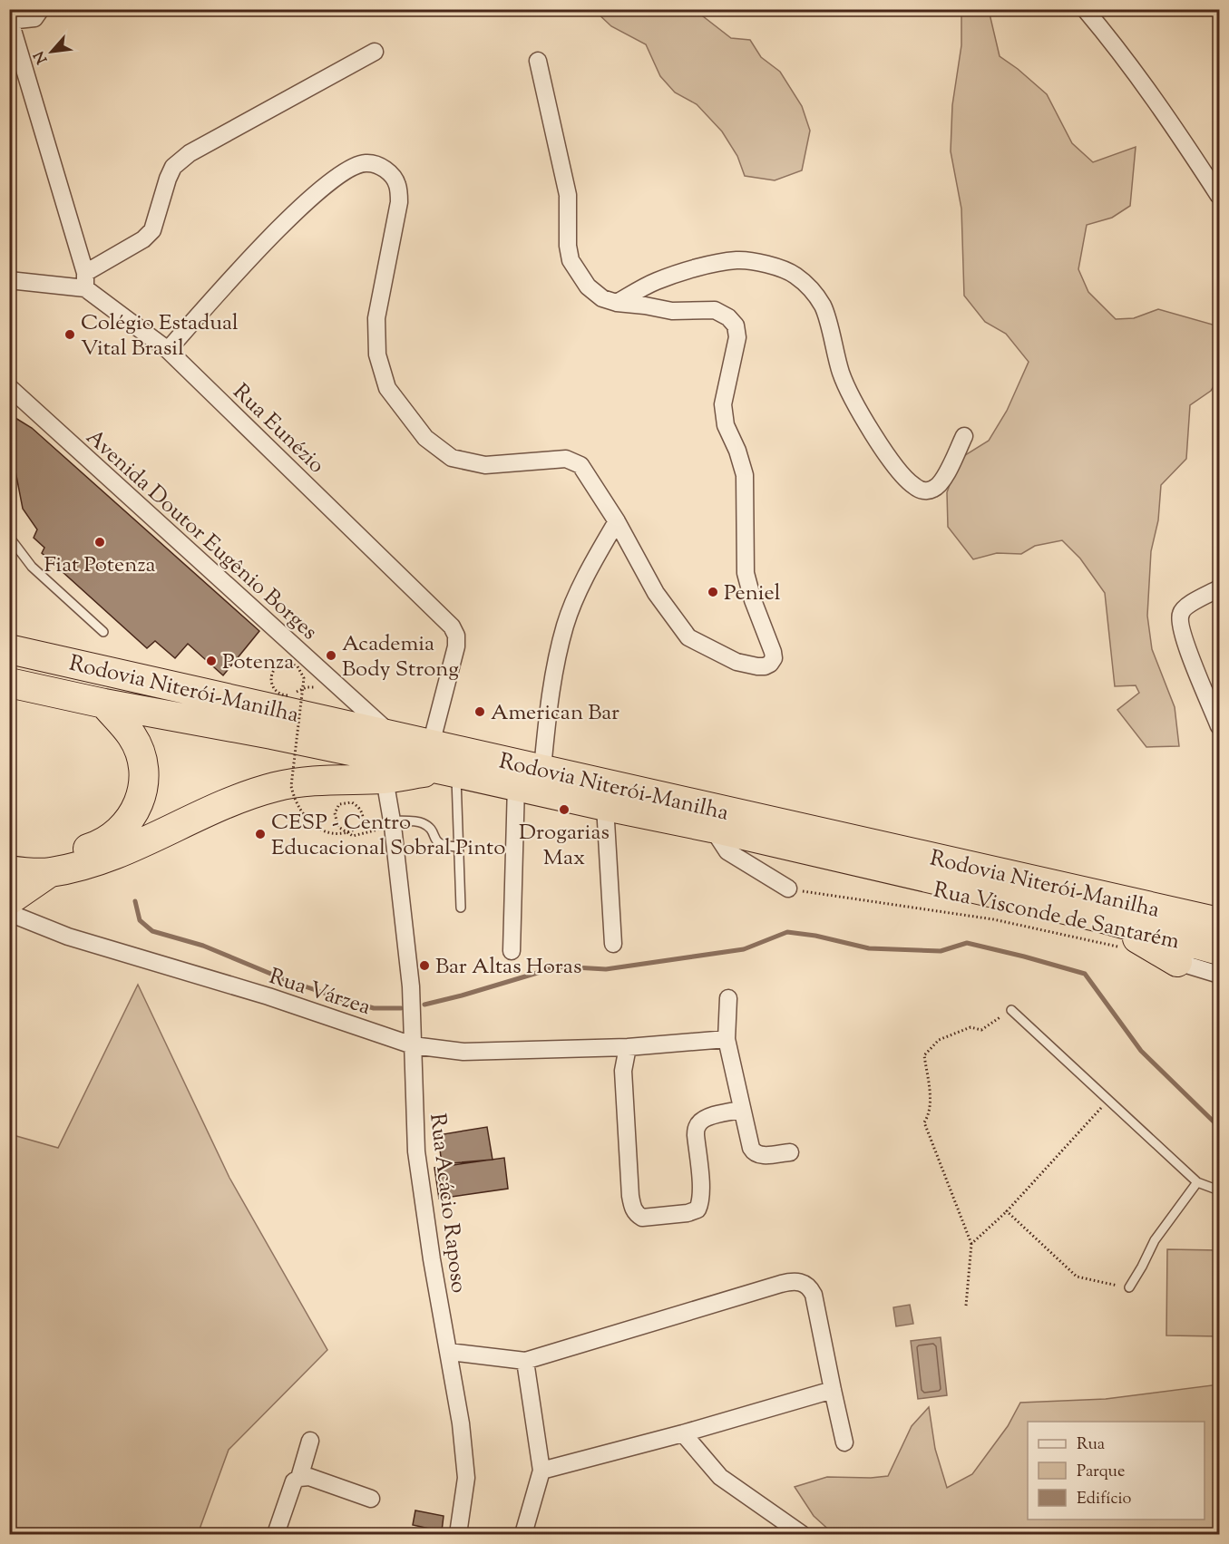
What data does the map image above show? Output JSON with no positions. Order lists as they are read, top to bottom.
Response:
{
  "streets": {
    "highway": ["Rodovia Niterói-Manilha"],
    "street": [
      "Rua Eunézio",
      "Avenida Doutor Eugênio Borges",
      "Rua Visconde de Santarém",
      "Rua Várzea",
      "Rua Acácio Raposo"
    ]
  },
  "crossings": [
    ["Rua Eunézio", "Rodovia Niterói-Manilha"],
    ["Avenida Doutor Eugênio Borges", "Rodovia Niterói-Manilha"],
    ["Rua Várzea", "Rua Acácio Raposo"]
  ],
  "places": [
    "Colégio Estadual Vital Brasil",
    "Fiat Potenza",
    "Peniel",
    "Academia Body Strong",
    "Potenza",
    "American Bar",
    "Drogarias Max",
    "CESP - Centro Educacional Sobral Pinto",
    "Bar Altas Horas"
  ],
  "legend": ["Rua", "Parque", "Edifício"],
  "north": "bottom left"
}
